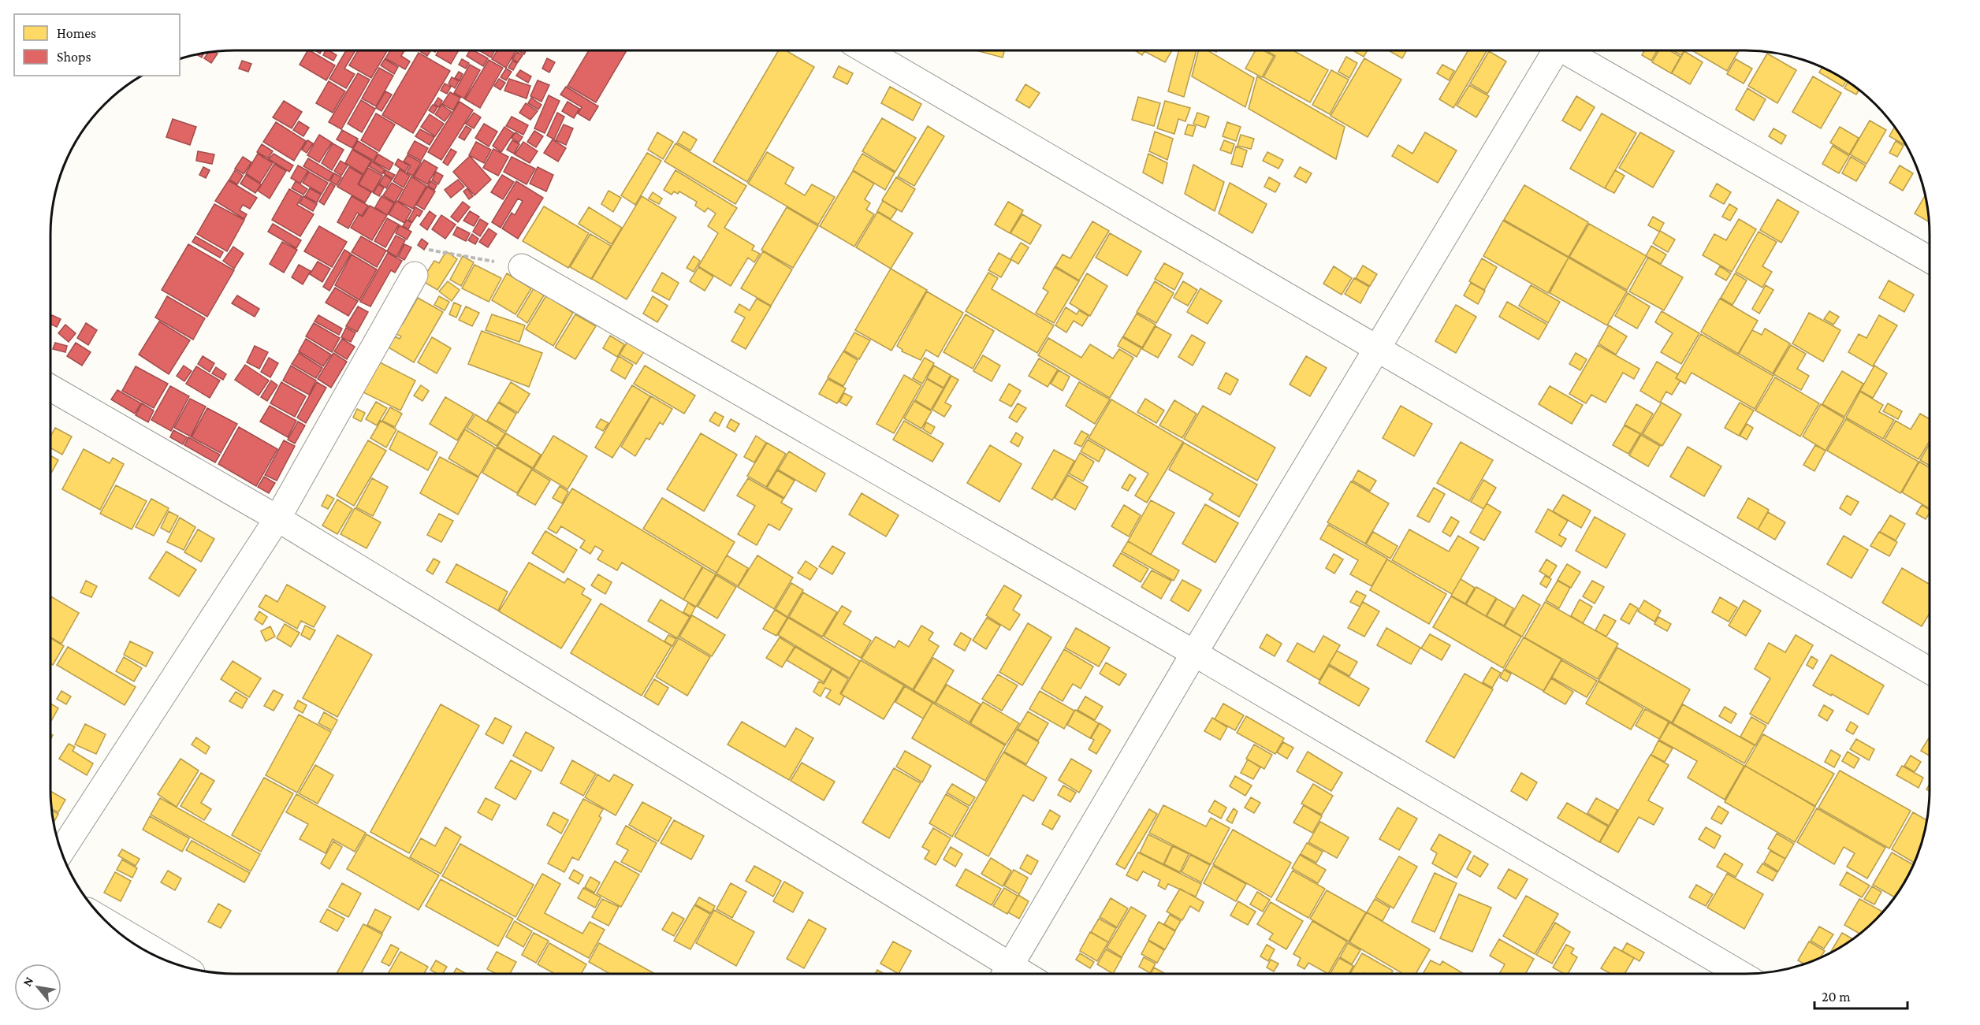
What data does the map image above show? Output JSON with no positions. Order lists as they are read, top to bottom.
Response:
{
  "legend": ["Homes", "Shops"],
  "scale_bar": "20 m",
  "north": "top left"
}
